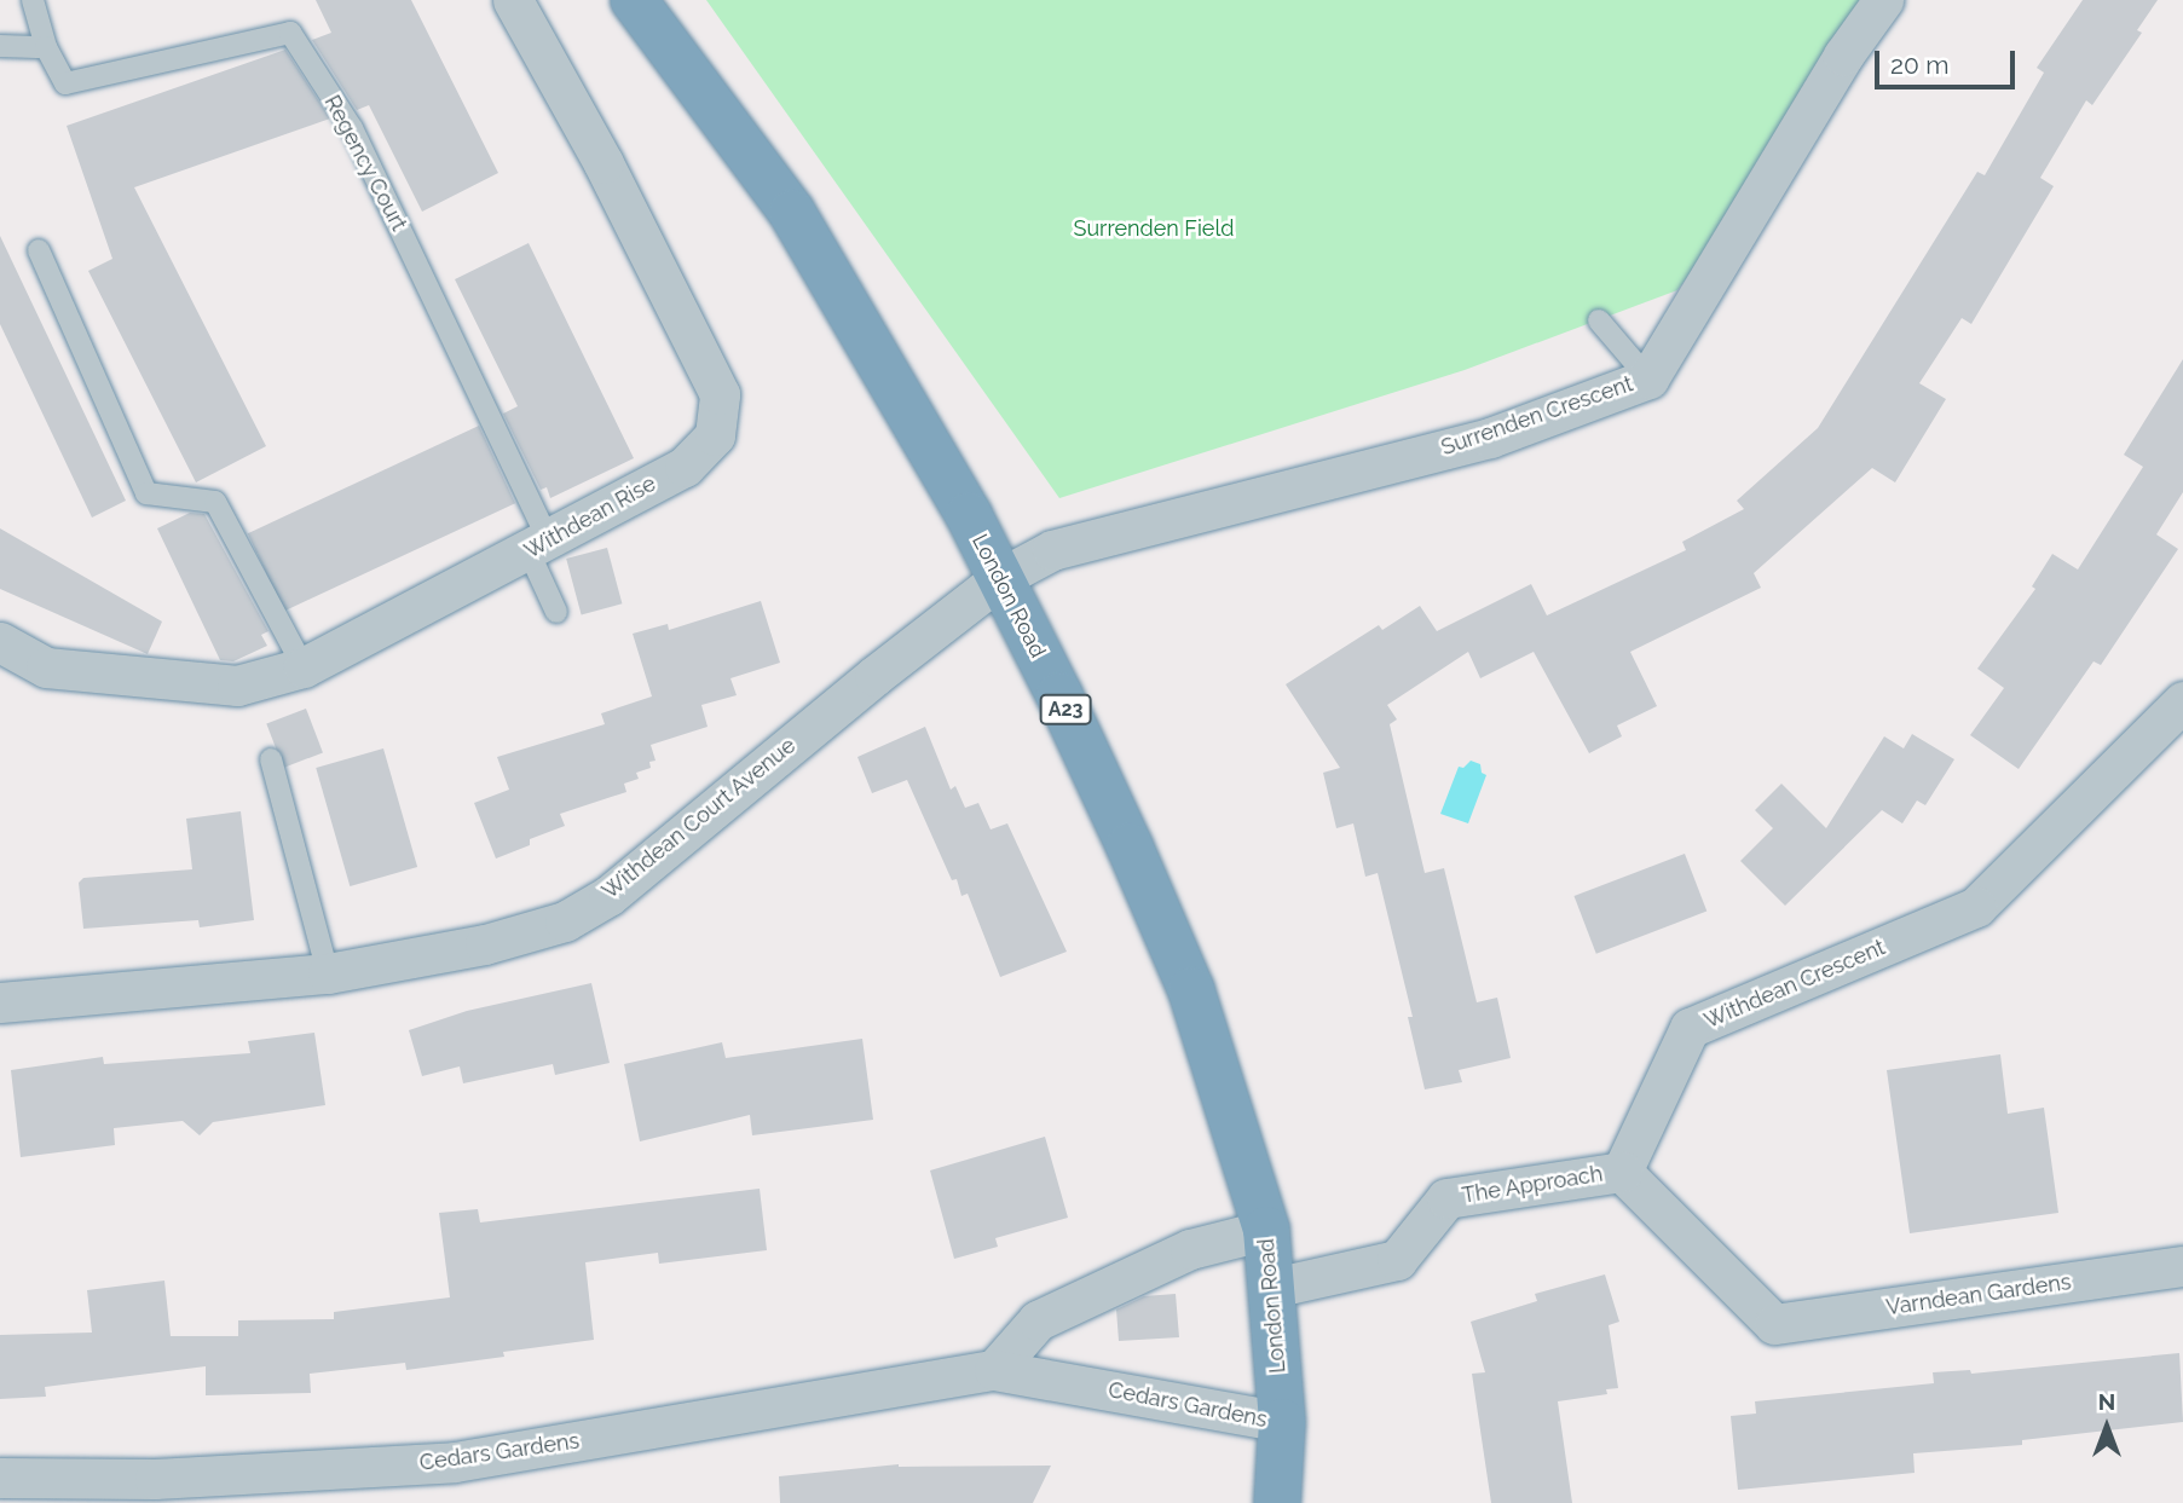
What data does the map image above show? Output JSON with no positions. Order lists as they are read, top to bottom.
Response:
{
  "streets": {
    "highway": ["London Road", "A23"],
    "street": [
      "Surrenden Crescent",
      "Withdean Rise",
      "Withdean Court Avenue",
      "Withdean Crescent",
      "The Approach",
      "Varndean Gardens",
      "Cedars Gardens"
    ],
    "lane": ["Regency Court"]
  },
  "crossings": [
    ["Regency Court", "Withdean Rise"],
    ["Surrenden Crescent", "London Road"],
    ["Surrenden Crescent", "Withdean Court Avenue"],
    ["London Road", "Withdean Court Avenue"],
    ["London Road", "The Approach"],
    ["London Road", "Cedars Gardens"],
    ["Withdean Crescent", "The Approach"],
    ["Withdean Crescent", "Varndean Gardens"],
    ["The Approach", "Varndean Gardens"]
  ],
  "parks": ["Surrenden Field"],
  "scale_bar": "20 m",
  "north": "top"
}
